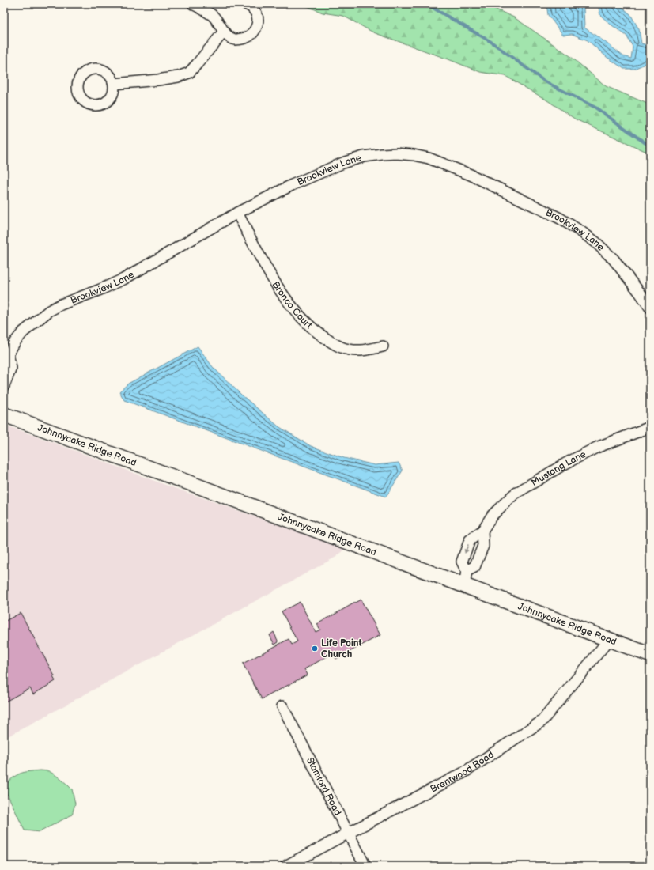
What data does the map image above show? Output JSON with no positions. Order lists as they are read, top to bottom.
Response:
{
  "streets": {
    "main road": ["Johnnycake Ridge Road"],
    "street": [
      "Brookview Lane",
      "Bronco Court",
      "Mustang Lane",
      "Brentwood Road",
      "Stamford Road"
    ]
  },
  "crossings": [
    ["Brookview Lane", "Bronco Court"],
    ["Johnnycake Ridge Road", "Mustang Lane"],
    ["Johnnycake Ridge Road", "Brentwood Road"],
    ["Brentwood Road", "Stamford Road"]
  ],
  "places": ["Life Point Church"]
}
